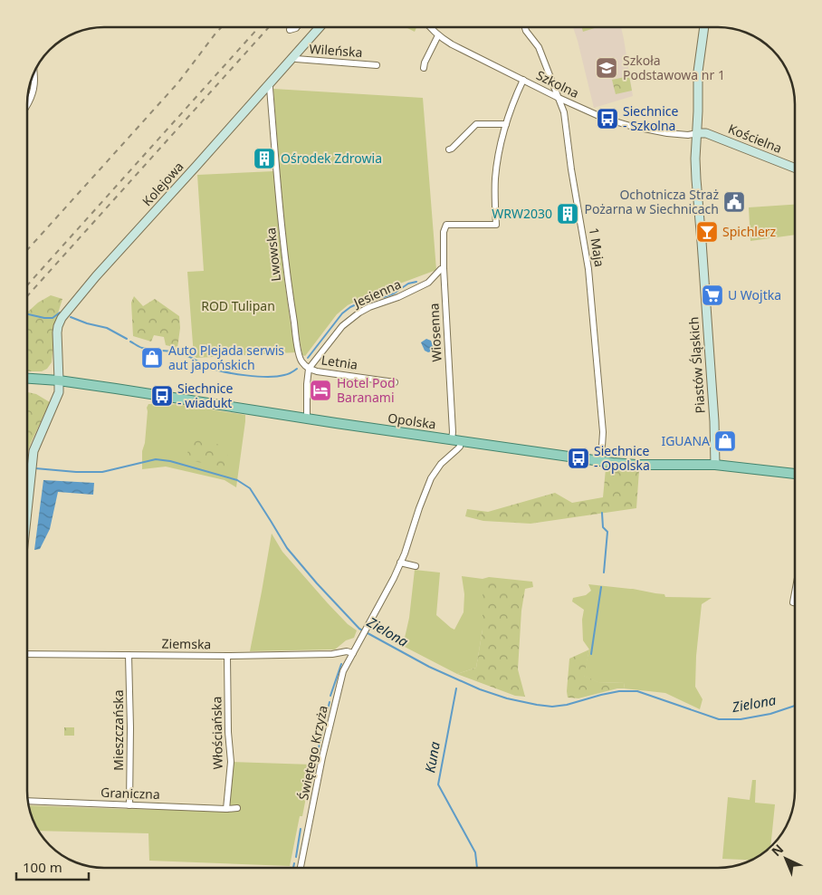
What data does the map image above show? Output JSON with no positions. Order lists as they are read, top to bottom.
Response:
{
  "streets": {
    "main road": ["Opolska"],
    "street": [
      "Wileńska",
      "Szkolna",
      "Kościelna",
      "Kolejowa",
      "1 Maja",
      "Lwowska",
      "Jesienna",
      "Wiosenna",
      "Letnia",
      "Piastów Śląskich",
      "Ziemska",
      "Mieszczańska",
      "Włościańska",
      "Świętego Krzyża",
      "Graniczna"
    ]
  },
  "crossings": [
    ["Wileńska", "Kolejowa"],
    ["Szkolna", "Kościelna"],
    ["Szkolna", "1 Maja"],
    ["Szkolna", "Piastów Śląskich"],
    ["Kościelna", "Piastów Śląskich"],
    ["Kolejowa", "Lwowska"],
    ["Kolejowa", "Opolska"],
    ["1 Maja", "Opolska"],
    ["Lwowska", "Jesienna"],
    ["Lwowska", "Letnia"],
    ["Jesienna", "Wiosenna"],
    ["Jesienna", "Letnia"],
    ["Wiosenna", "Opolska"],
    ["Piastów Śląskich", "Opolska"],
    ["Ziemska", "Mieszczańska"],
    ["Ziemska", "Włościańska"],
    ["Ziemska", "Świętego Krzyża"],
    ["Mieszczańska", "Graniczna"],
    ["Włościańska", "Graniczna"]
  ],
  "water": ["Zielona", "Kuna"],
  "parks": ["ROD Tulipan"],
  "places": {
    "school or university": ["Szkoła Podstawowa nr 1"],
    "bus stop": ["Siechnice - Szkolna", "Siechnice - wiadukt", "Siechnice - Opolska"],
    "building": ["Ośrodek Zdrowia", "WRW2030"],
    "public building": ["Ochotnicza Straż Pożarna w Siechnicach"],
    "bar": ["Spichlerz"],
    "supermarket": ["U Wojtka"],
    "shop": ["Auto Plejada serwis aut japońskich", "IGUANA"],
    "hotel": ["Hotel Pod Baranami"]
  },
  "scale_bar": "100 m",
  "north": "top left"
}
